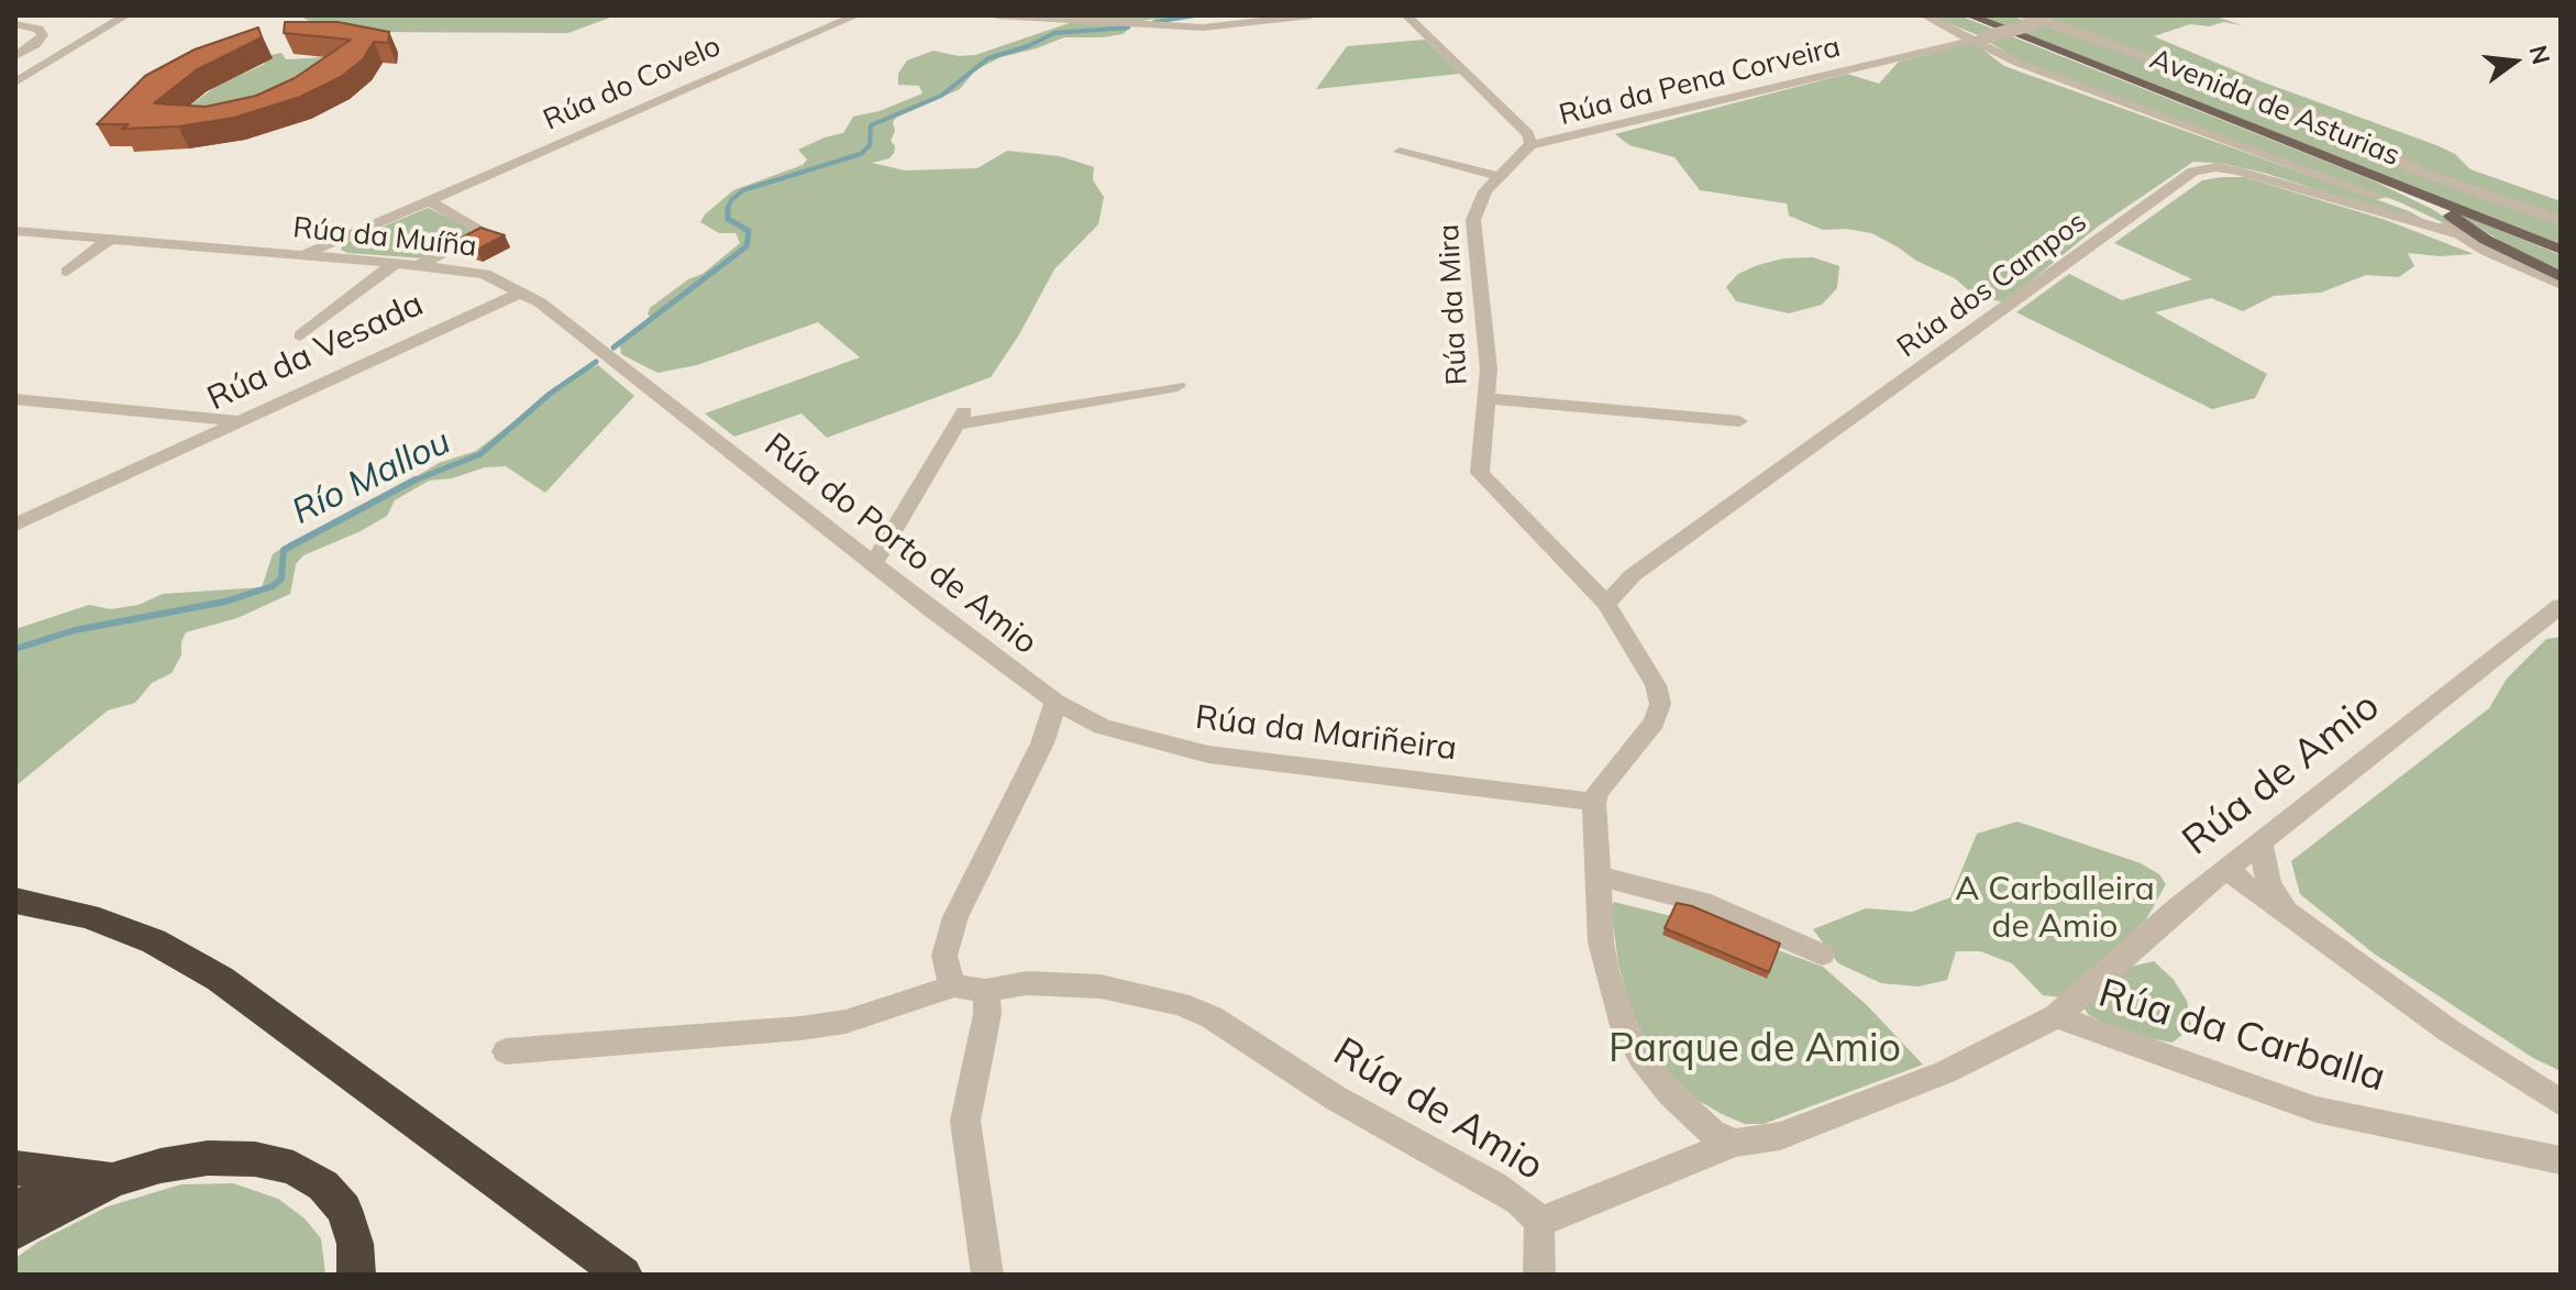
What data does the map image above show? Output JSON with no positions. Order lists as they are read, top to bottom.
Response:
{
  "streets": {
    "main road": ["Avenida de Asturias"],
    "street": [
      "Rúa da Pena Corveira",
      "Rúa do Covelo",
      "Rúa da Muíña",
      "Rúa dos Campos",
      "Rúa da Mira",
      "Rúa da Vesada",
      "Rúa do Porto de Amio",
      "Rúa da Mariñeira",
      "Rúa de Amio",
      "Rúa da Carballa"
    ]
  },
  "crossings": [
    ["Rúa da Pena Corveira", "Rúa da Mira"],
    ["Rúa do Covelo", "Rúa da Muíña"],
    ["Rúa da Muíña", "Rúa da Vesada"],
    ["Rúa da Muíña", "Rúa do Porto de Amio"],
    ["Rúa dos Campos", "Rúa da Mira"],
    ["Rúa da Mira", "Rúa da Mariñeira"],
    ["Rúa do Porto de Amio", "Rúa da Mariñeira"],
    ["Rúa de Amio", "Rúa da Carballa"]
  ],
  "water": ["Río Mallou"],
  "parks": ["A Carballeira de Amio", "Parque de Amio"],
  "north": "right"
}
